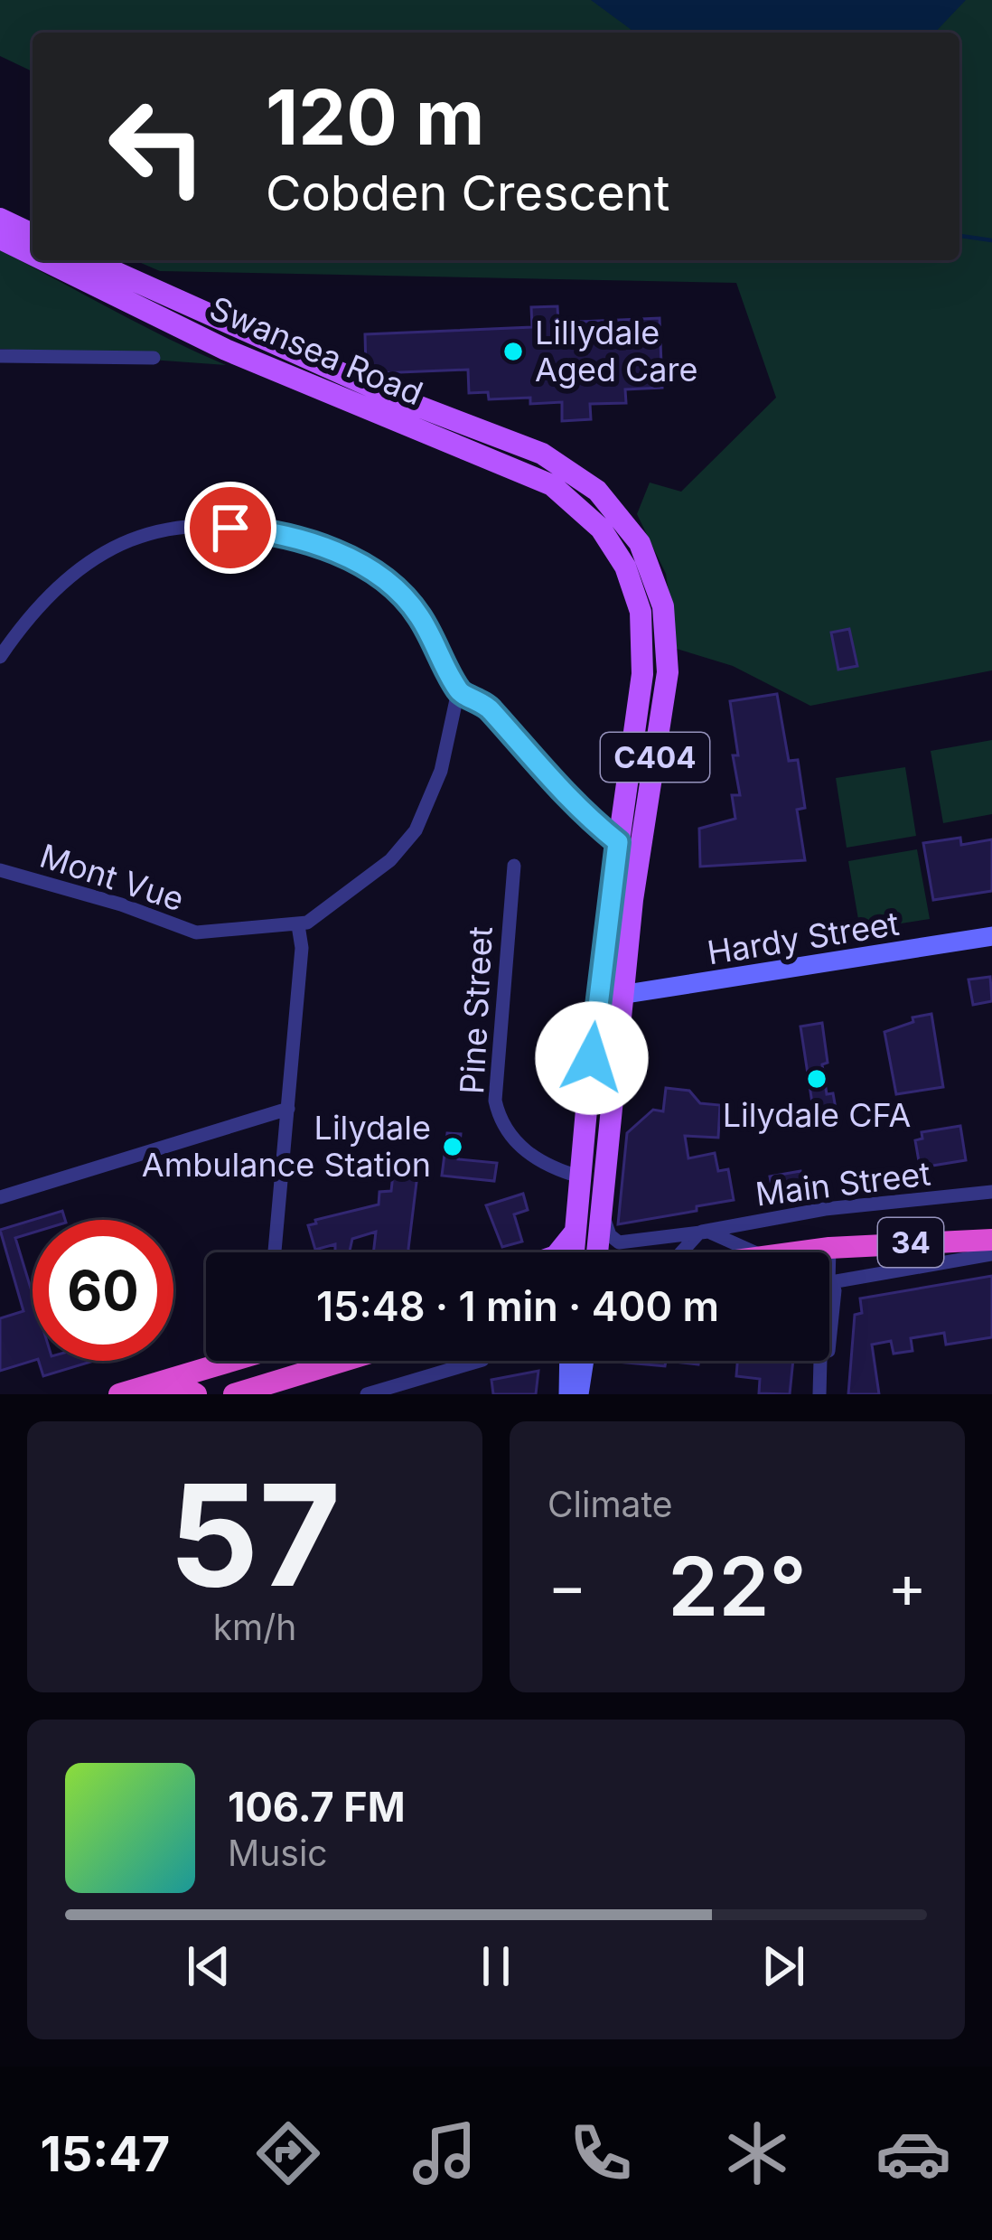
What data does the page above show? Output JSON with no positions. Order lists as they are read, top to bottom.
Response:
{
  "streets": {
    "highway": ["34"],
    "main road": ["Swansea Road", "C404", "Hardy Street"],
    "street": ["Mont Vue", "Pine Street", "Main Street"]
  },
  "crossings": [
    ["Swansea Road", "C404"],
    ["C404", "Hardy Street"],
    ["C404", "Pine Street"],
    ["C404", "Main Street"]
  ],
  "places": ["Lillydale Aged Care", "Lilydale CFA", "Lilydale Ambulance Station"],
  "page": {
    "turn": ["120 m", "Cobden Crescent"],
    "limit": "60",
    "trip": "15:48 · 1 min · 400 m",
    "tile": [
      ["57", "km/h"],
      "Climate"
    ],
    "heat": ["−", "22°", "+"],
    "song": ["106.7 FM", "Music"],
    "tabs": "15:47"
  }
}
